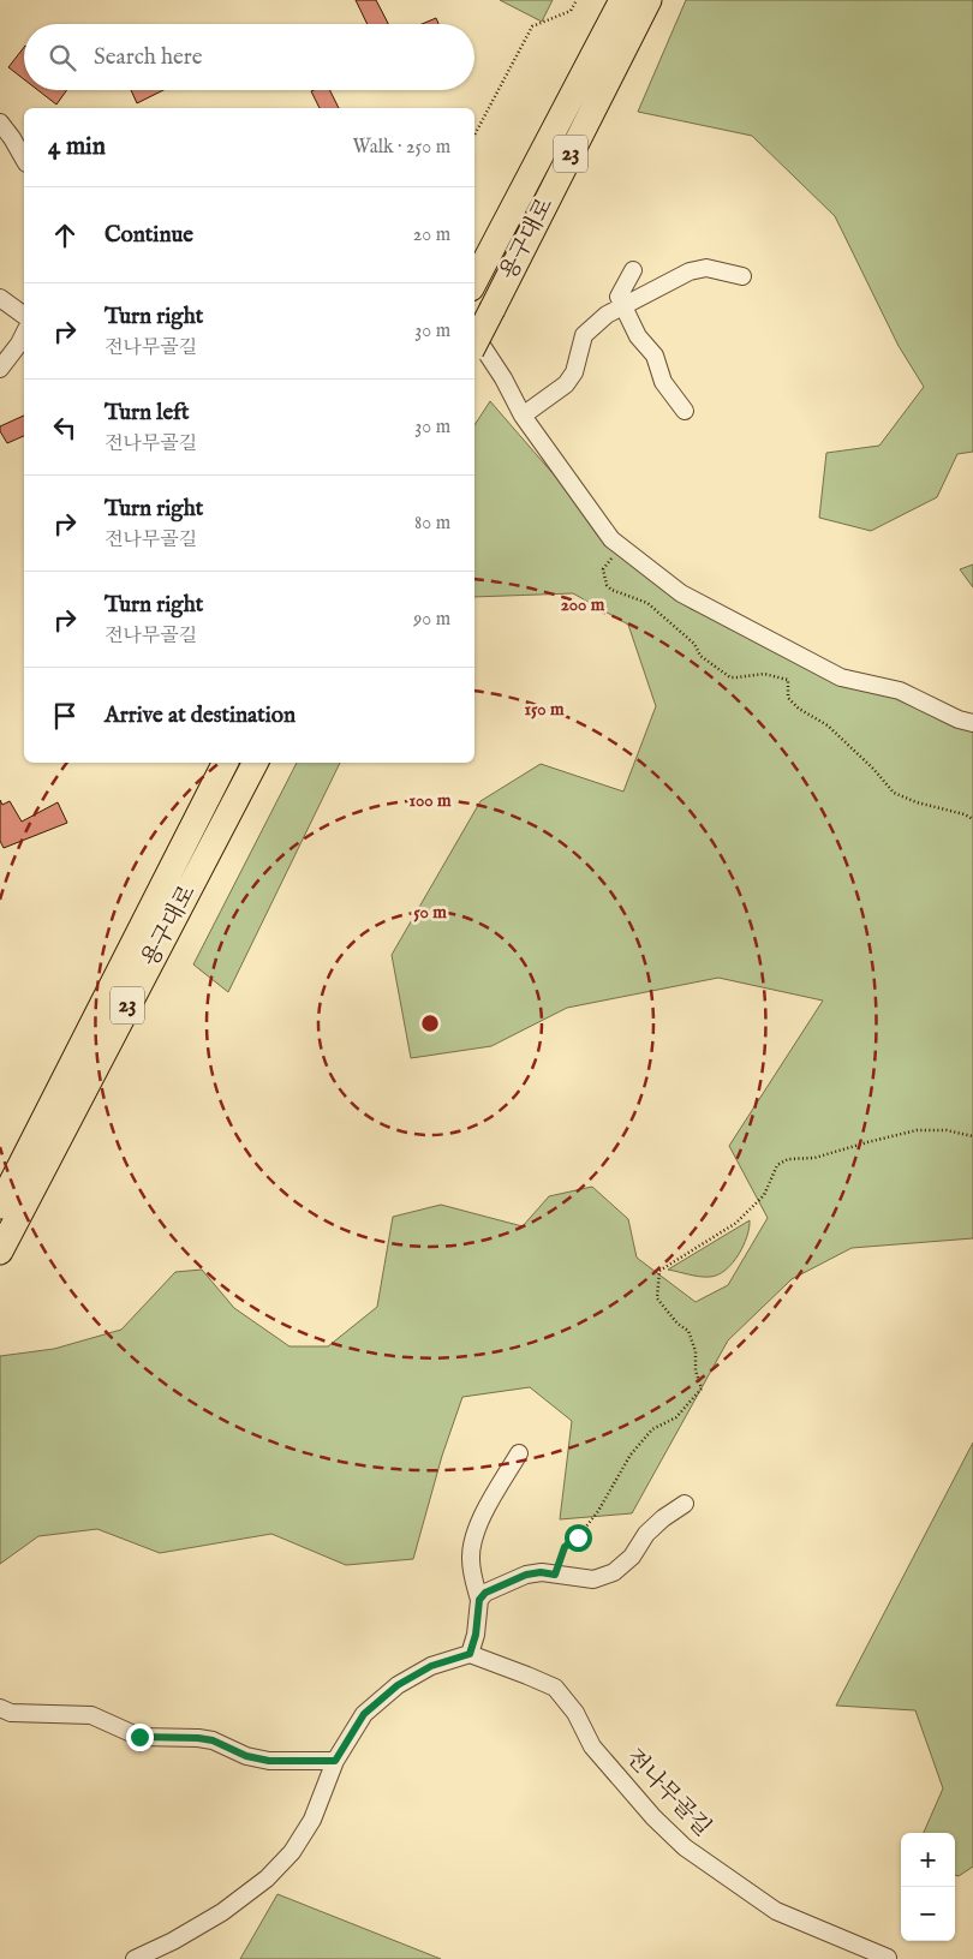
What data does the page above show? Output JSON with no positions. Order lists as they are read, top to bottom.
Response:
{
  "streets": {
    "highway": ["23", "용구대로"],
    "street": ["전나무골길"]
  },
  "page": {
    "search": "Search here",
    "heading": ["4 min", "Walk · 250 m"],
    "list": [
      ["Continue", "20 m"],
      ["Turn right", "전나무골길", "30 m"],
      ["Turn left", "전나무골길", "30 m"],
      ["Turn right", "전나무골길", "80 m"],
      ["Turn right", "전나무골길", "90 m"],
      "Arrive at destination"
    ],
    "map_buttons": ["+", "−"]
  },
  "rings": [
    "200 m",
    "150 m",
    "100 m",
    "50 m"
  ]
}
